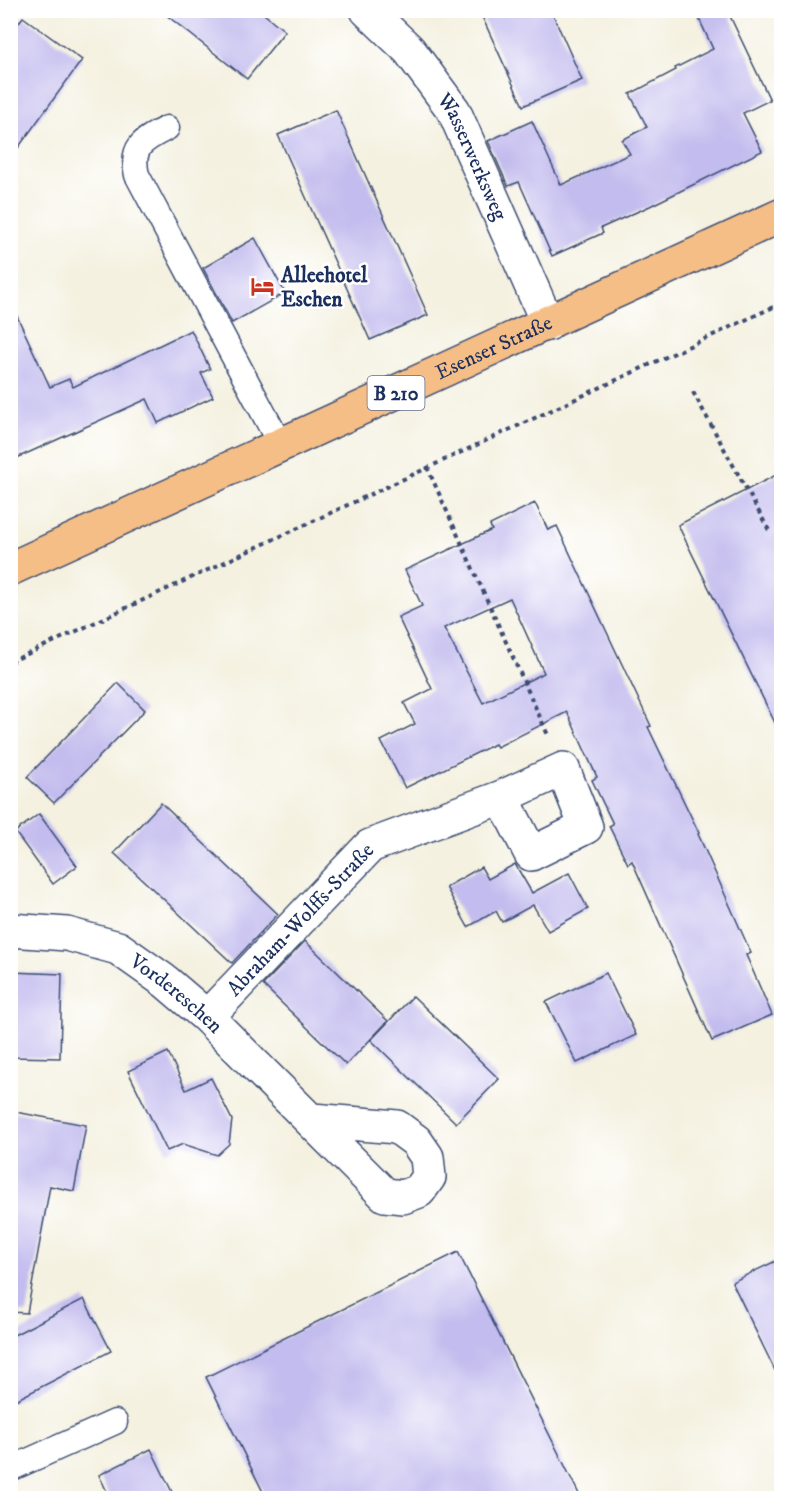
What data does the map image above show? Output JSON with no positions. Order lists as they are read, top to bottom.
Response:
{
  "streets": {
    "main road": ["Esenser Straße", "B 210"],
    "street": ["Wasserwerksweg", "Abraham-Wolffs-Straße", "Vordereschen"]
  },
  "crossings": [
    ["Wasserwerksweg", "Esenser Straße"],
    ["Abraham-Wolffs-Straße", "Vordereschen"]
  ],
  "places": {
    "hotel": ["Alleehotel Eschen"]
  }
}
